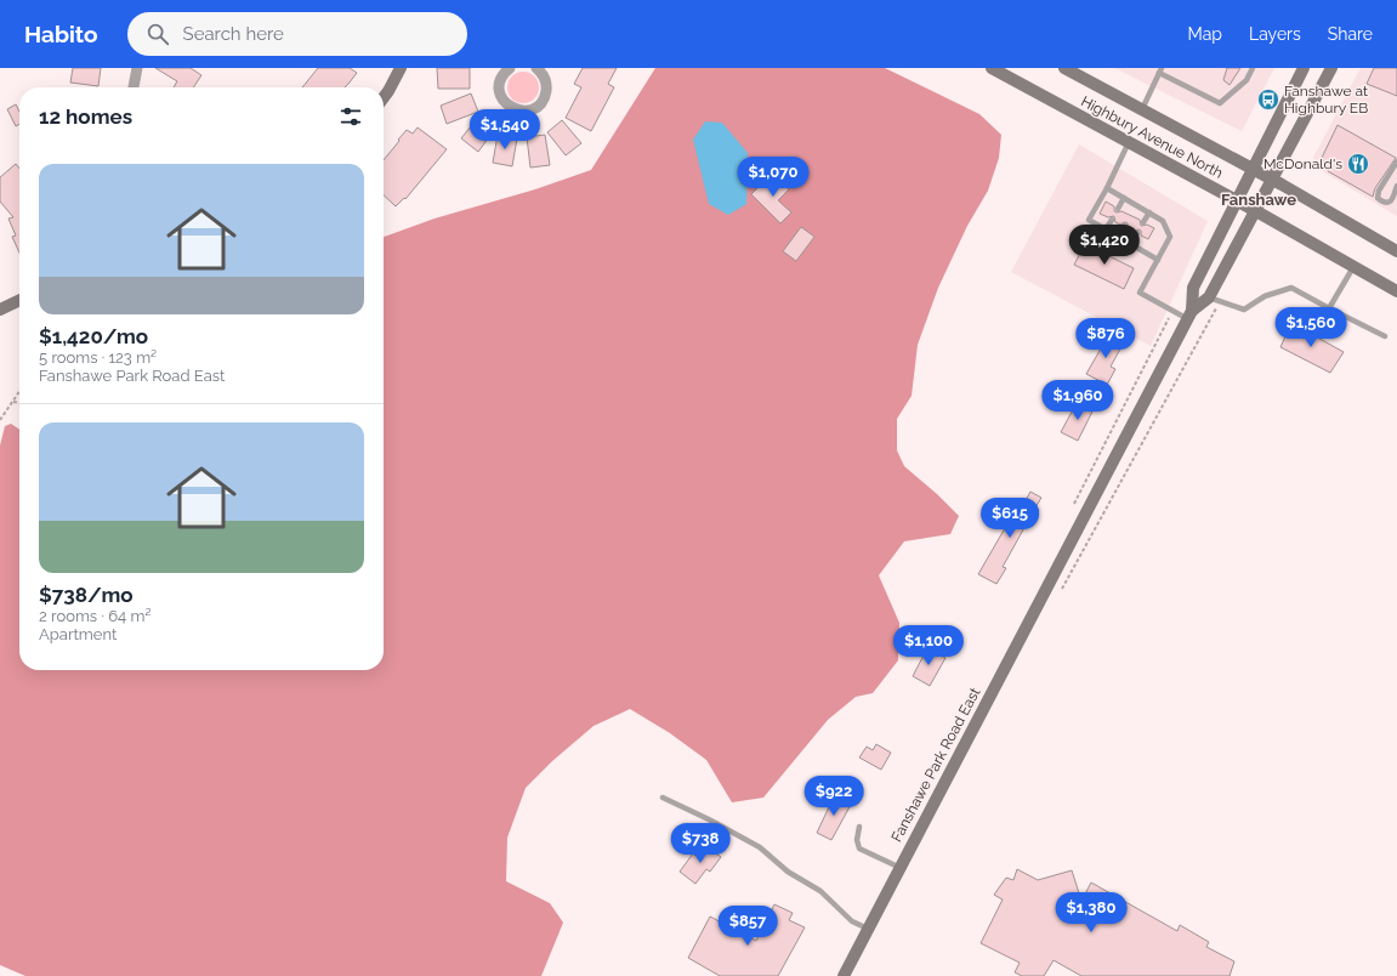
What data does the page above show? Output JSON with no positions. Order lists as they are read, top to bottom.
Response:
{
  "streets": {
    "main road": ["Highbury Avenue North", "Fanshawe Park Road East"]
  },
  "crossings": [
    ["Highbury Avenue North", "Fanshawe Park Road East"]
  ],
  "districts": ["Fanshawe"],
  "places": {
    "bus stop": ["Fanshawe at Highbury EB"],
    "restaurant": ["McDonald's"]
  },
  "page": {
    "header": "Habito",
    "search": "Search here",
    "nav": ["Map", "Layers", "Share"],
    "heading": "12 homes",
    "price": [
      "$1,540",
      "$1,070",
      "$1,420",
      "$1,560",
      "$876",
      "$1,960",
      "$615",
      "$1,100",
      "$922",
      "$738",
      "$1,380",
      "$857"
    ],
    "list": [
      {
        "name": "$1,420/mo",
        "note": "5 rooms · 123 m² · Fanshawe Park Road East"
      },
      {
        "name": "$738/mo",
        "note": "2 rooms · 64 m² · Apartment"
      }
    ]
  }
}
